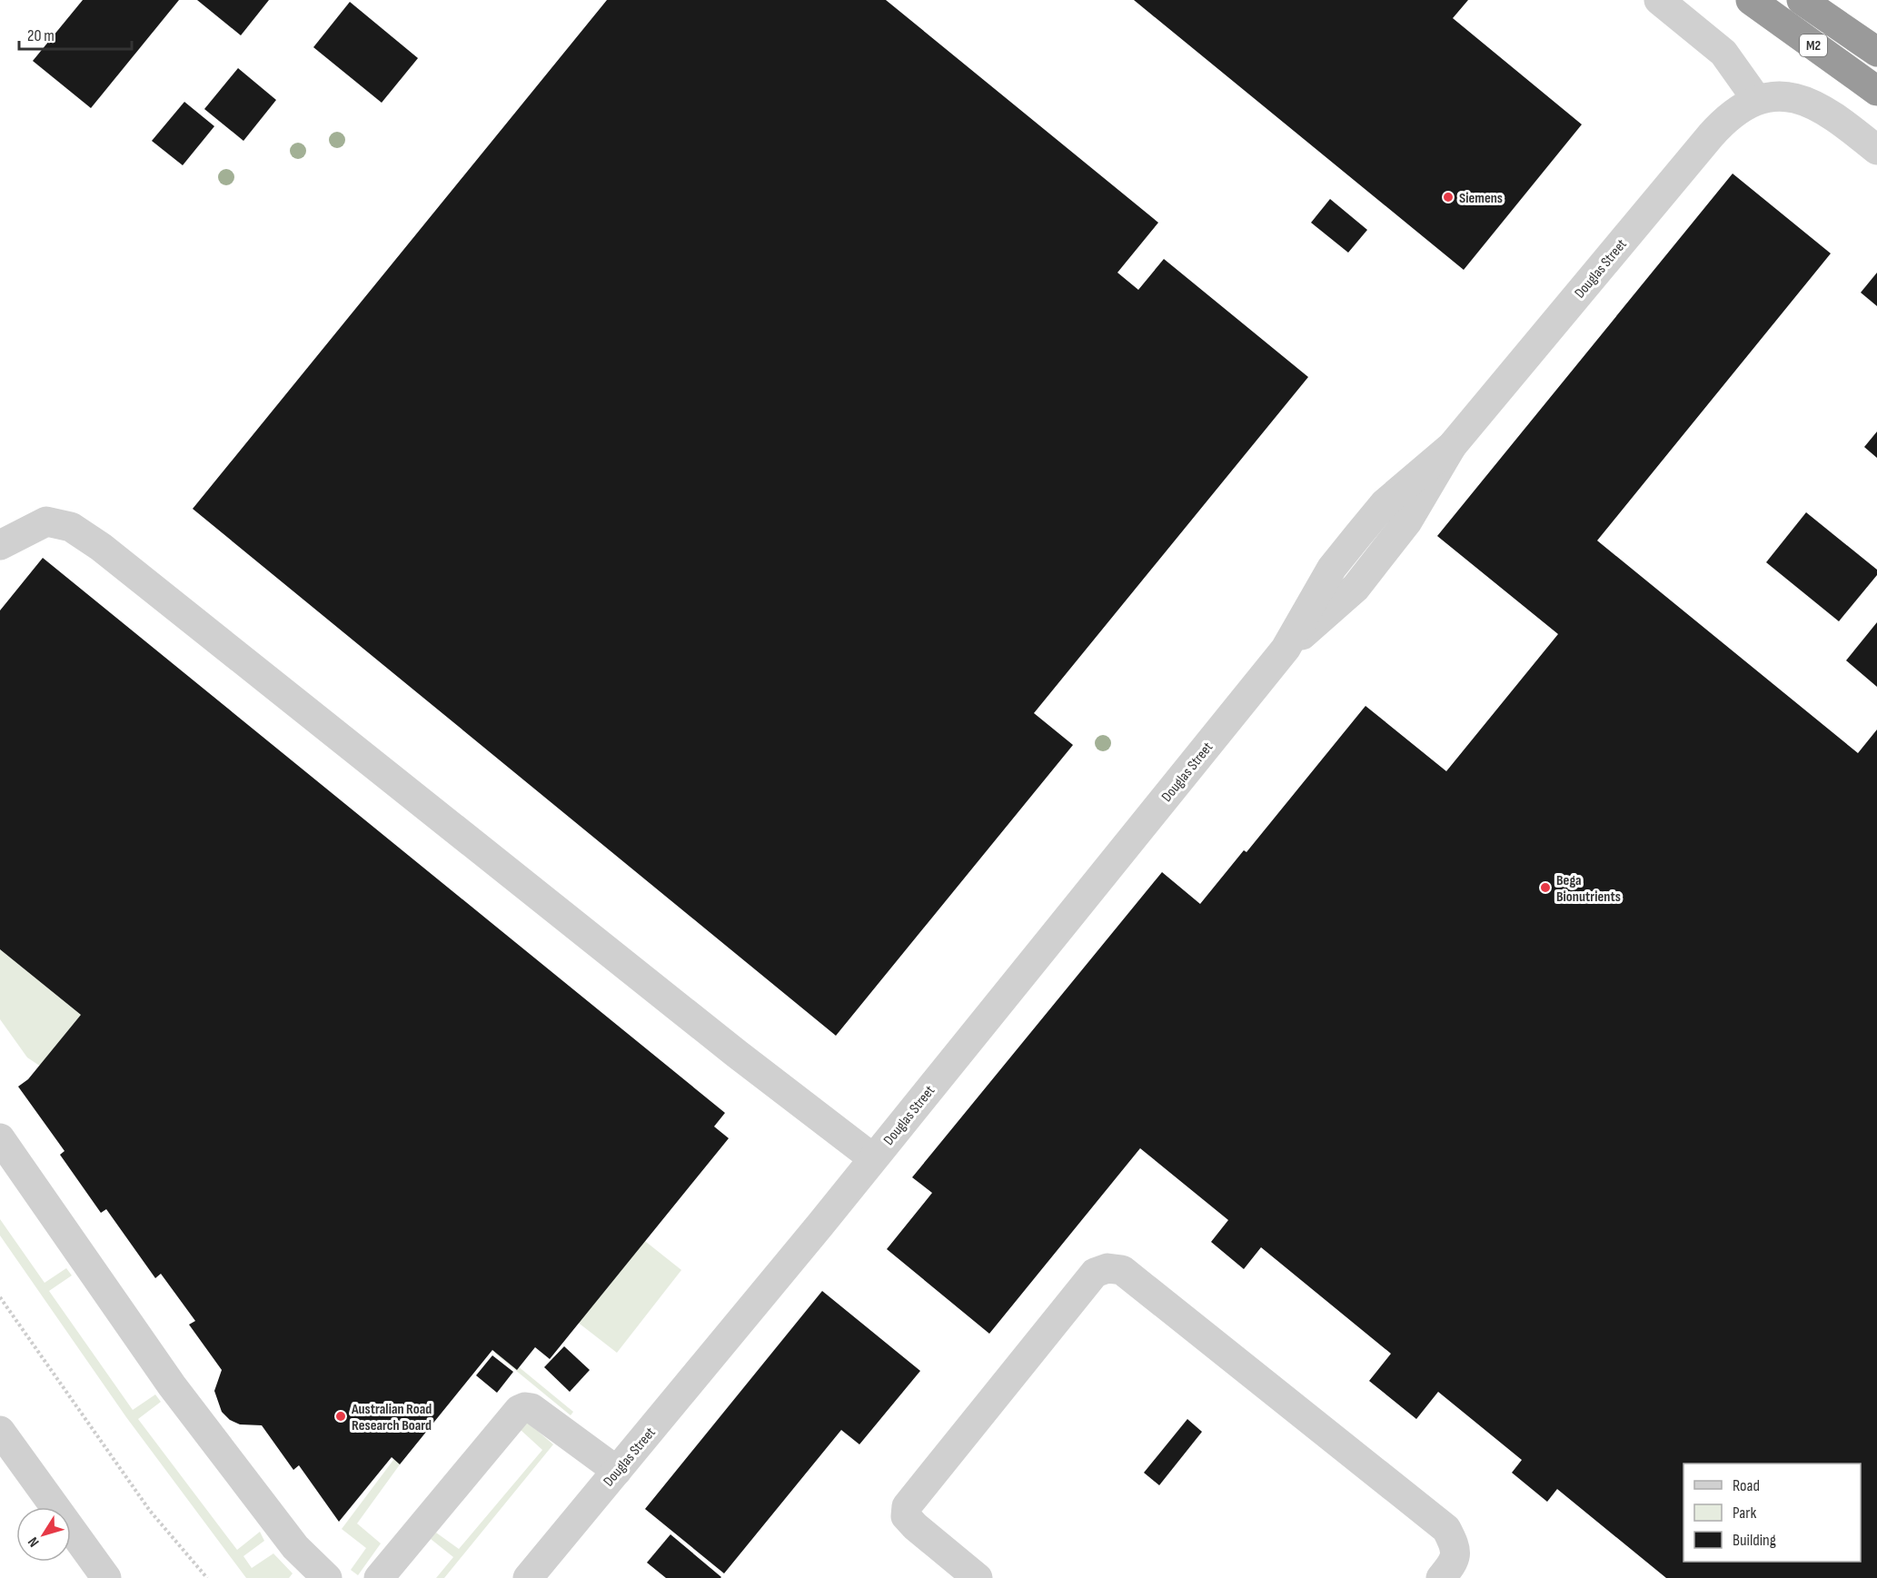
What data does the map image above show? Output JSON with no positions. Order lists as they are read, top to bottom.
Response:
{
  "streets": {
    "highway": ["M2"],
    "street": ["Douglas Street"]
  },
  "places": ["Siemens", "Bega Bionutrients", "Australian Road Research Board"],
  "legend": ["Road", "Park", "Building"],
  "scale_bar": "20 m",
  "north": "bottom left"
}
